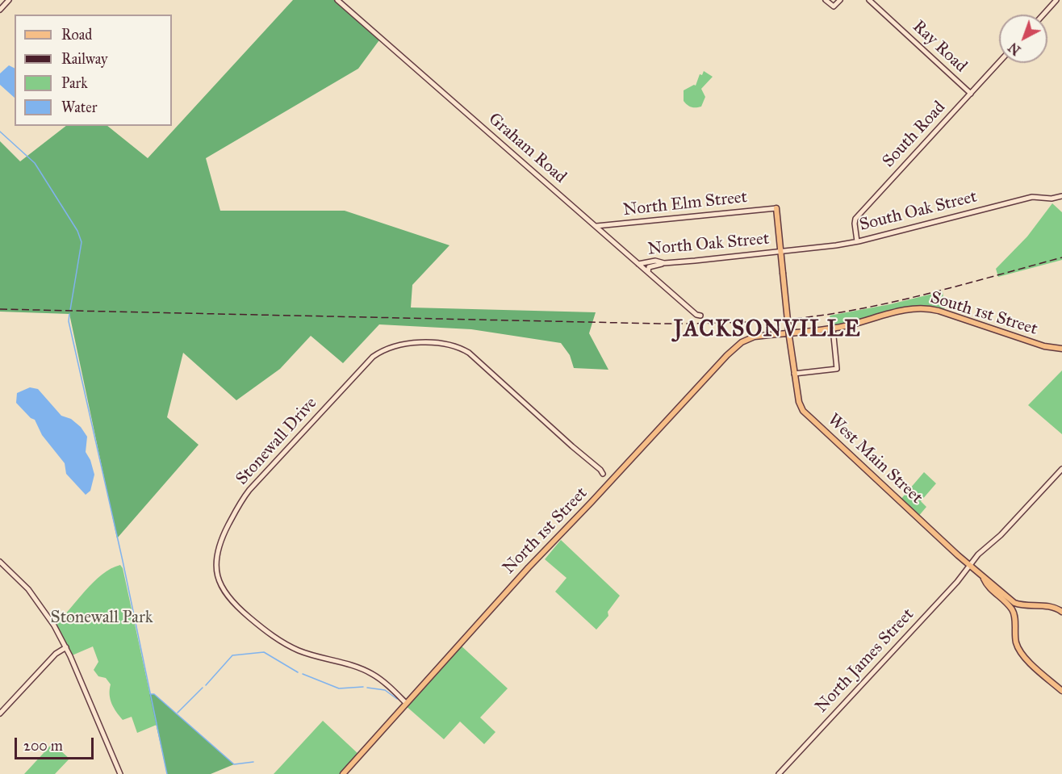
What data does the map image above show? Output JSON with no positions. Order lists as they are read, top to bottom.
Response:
{
  "streets": {
    "main road": ["South 1st Street", "West Main Street", "North 1st Street"],
    "street": [
      "Ray Road",
      "South Road",
      "Graham Road",
      "North Elm Street",
      "South Oak Street",
      "North Oak Street",
      "Stonewall Drive",
      "North James Street"
    ]
  },
  "crossings": [
    ["Ray Road", "South Road"],
    ["South Road", "South Oak Street"],
    ["Graham Road", "North Elm Street"],
    ["Graham Road", "North Oak Street"],
    ["North Elm Street", "West Main Street"],
    ["South Oak Street", "North Oak Street"],
    ["South Oak Street", "West Main Street"],
    ["North Oak Street", "West Main Street"],
    ["South 1st Street", "West Main Street"],
    ["South 1st Street", "North 1st Street"],
    ["Stonewall Drive", "North 1st Street"],
    ["West Main Street", "North 1st Street"],
    ["West Main Street", "North James Street"]
  ],
  "districts": ["JACKSONVILLE"],
  "parks": ["Stonewall Park"],
  "legend": [
    "Road",
    "Railway",
    "Park",
    "Water"
  ],
  "scale_bar": "200 m",
  "north": "bottom left"
}
